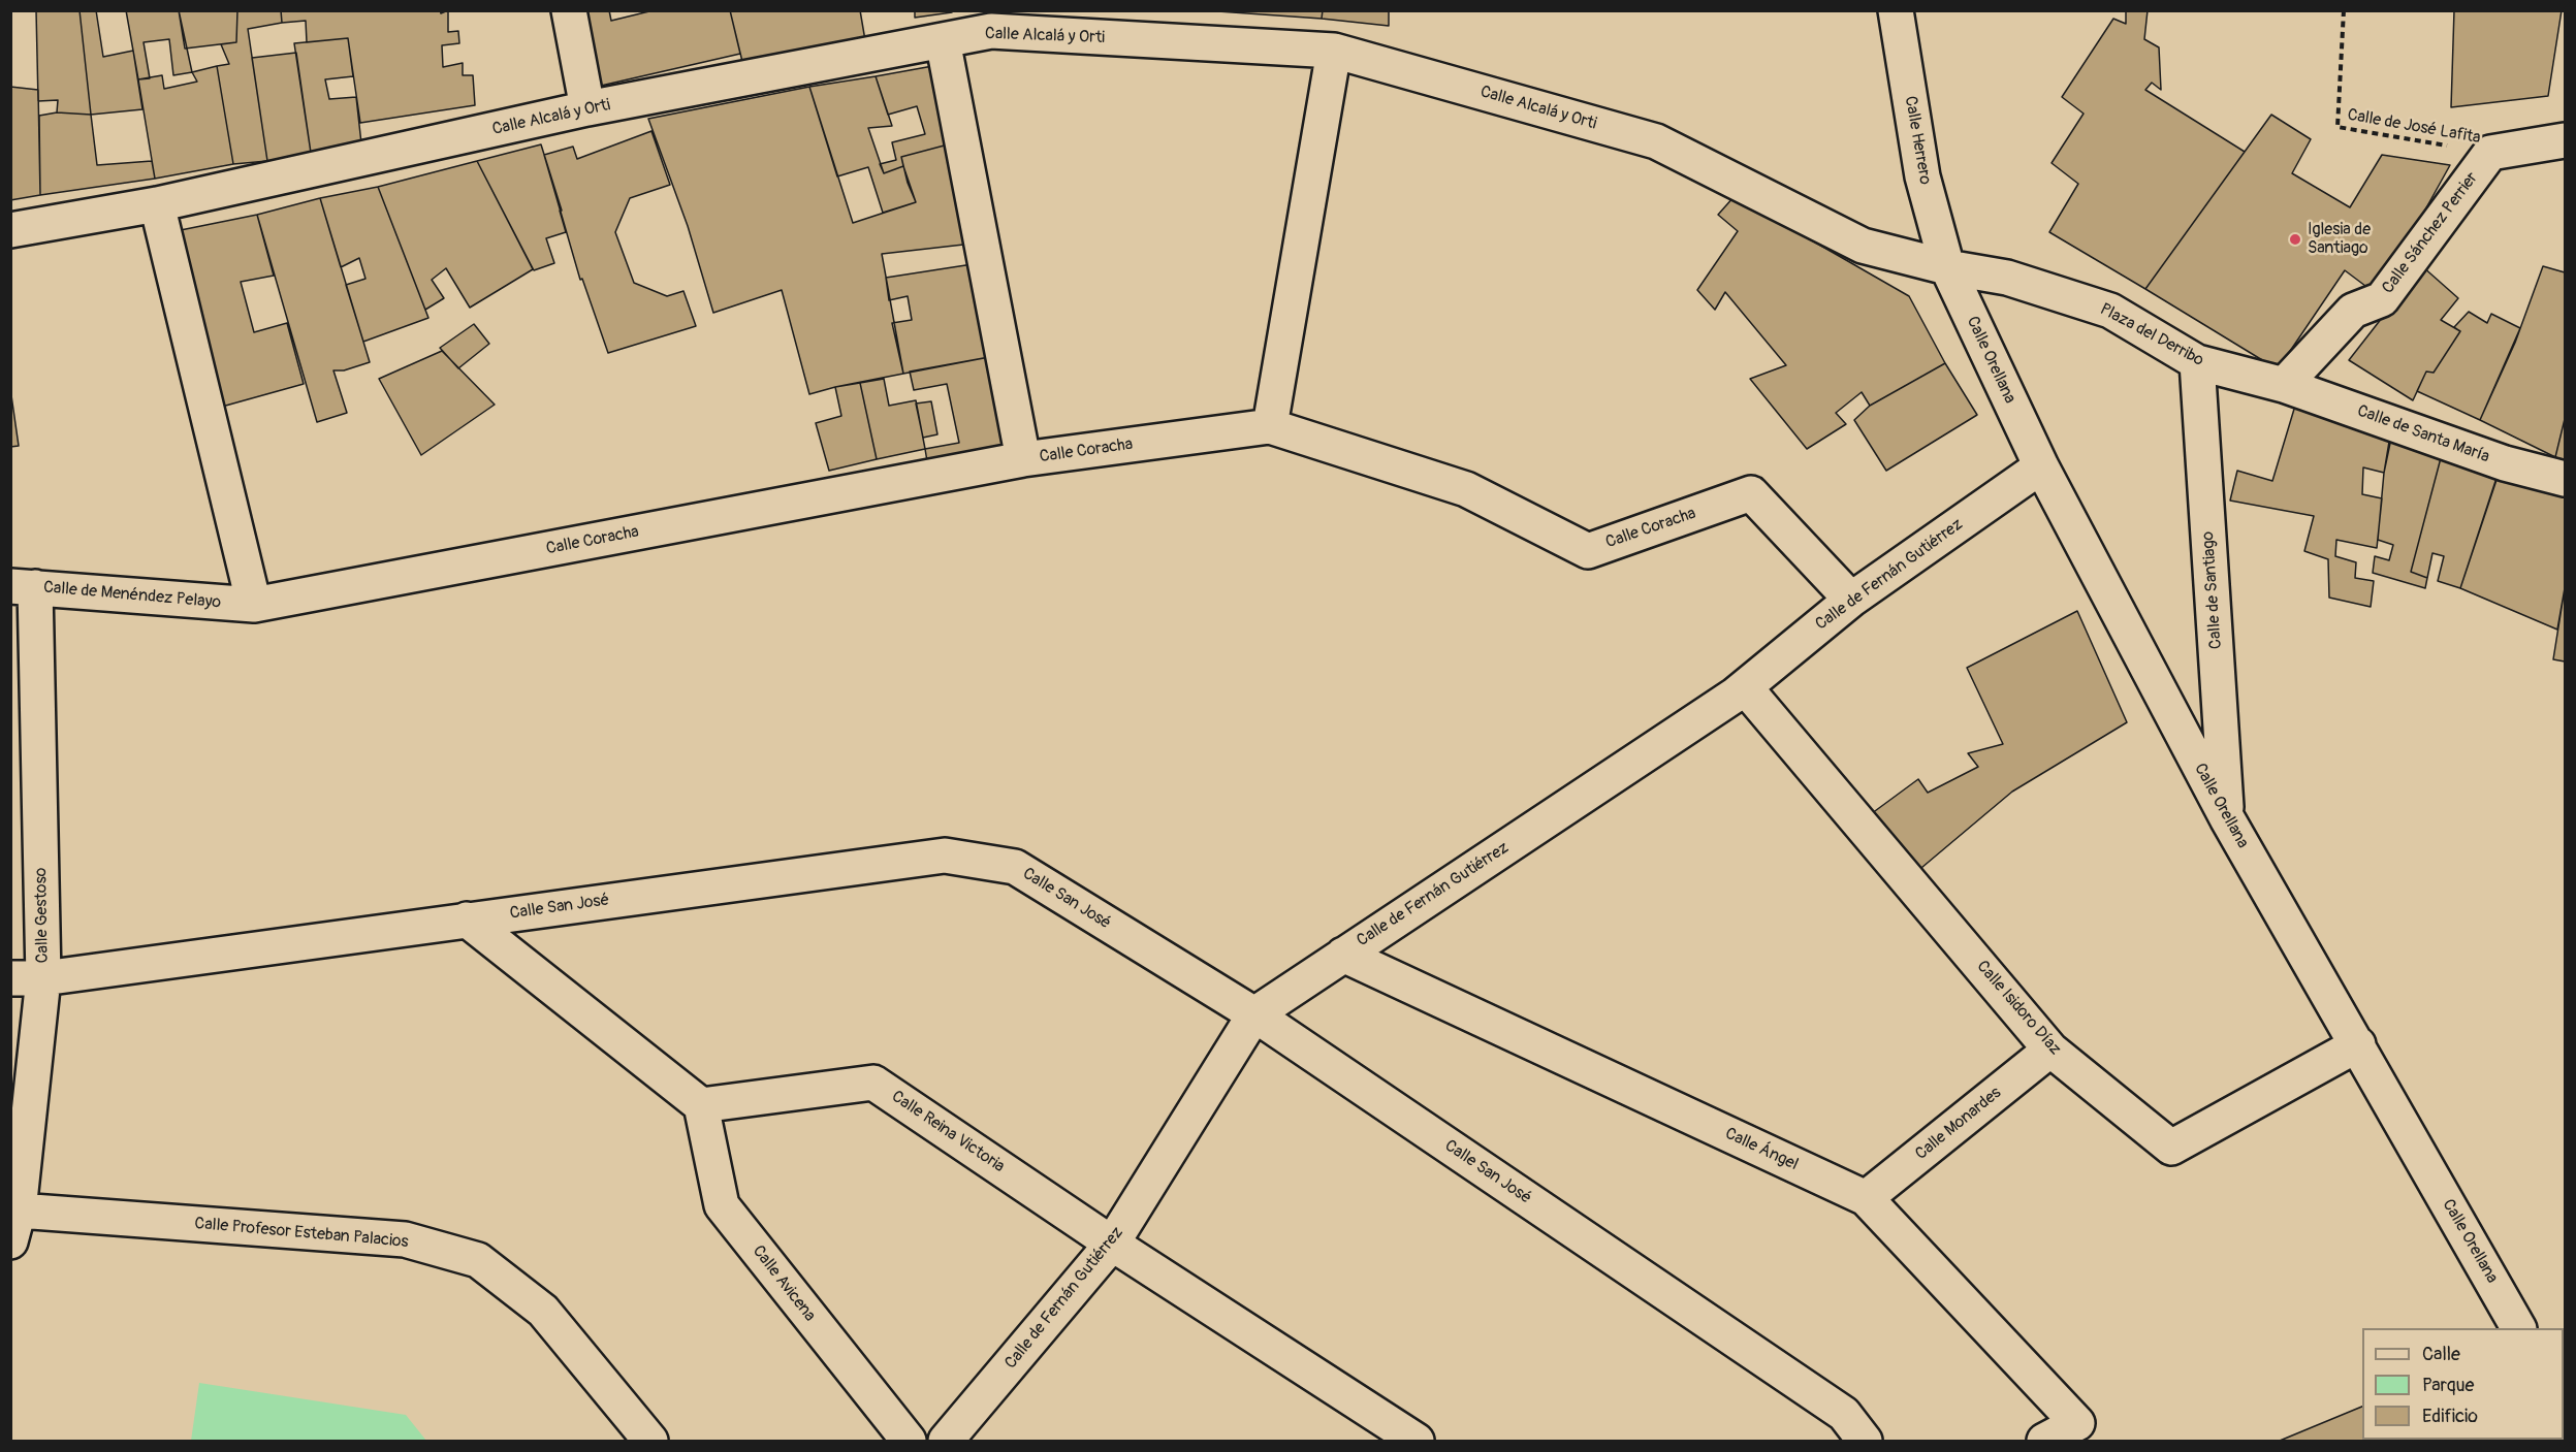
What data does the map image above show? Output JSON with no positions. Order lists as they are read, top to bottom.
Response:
{
  "streets": {
    "street": [
      "Calle Alcalá y Orti",
      "Calle Herrero",
      "Calle Sánchez Perrier",
      "Plaza del Derribo",
      "Calle Orellana",
      "Calle de Santa María",
      "Calle Coracha",
      "Calle de Fernán Gutiérrez",
      "Calle de Santiago",
      "Calle de Menéndez Pelayo",
      "Calle San José",
      "Calle Gestoso",
      "Calle Isidoro Díaz",
      "Calle Monardes",
      "Calle Reina Victoria",
      "Calle Ángel",
      "Calle Profesor Esteban Palacios",
      "Calle Avicena"
    ],
    "path": ["Calle de José Lafita"]
  },
  "crossings": [
    ["Calle Alcalá y Orti", "Calle Herrero"],
    ["Calle Alcalá y Orti", "Plaza del Derribo"],
    ["Calle Alcalá y Orti", "Calle Orellana"],
    ["Calle de José Lafita", "Calle Sánchez Perrier"],
    ["Calle Herrero", "Plaza del Derribo"],
    ["Calle Herrero", "Calle Orellana"],
    ["Calle Sánchez Perrier", "Plaza del Derribo"],
    ["Calle Sánchez Perrier", "Calle de Santa María"],
    ["Plaza del Derribo", "Calle Orellana"],
    ["Plaza del Derribo", "Calle de Santa María"],
    ["Plaza del Derribo", "Calle de Santiago"],
    ["Calle Orellana", "Calle de Fernán Gutiérrez"],
    ["Calle Orellana", "Calle de Santiago"],
    ["Calle Orellana", "Calle Isidoro Díaz"],
    ["Calle Coracha", "Calle de Fernán Gutiérrez"],
    ["Calle Coracha", "Calle de Menéndez Pelayo"],
    ["Calle de Fernán Gutiérrez", "Calle San José"],
    ["Calle de Fernán Gutiérrez", "Calle Isidoro Díaz"],
    ["Calle de Fernán Gutiérrez", "Calle Reina Victoria"],
    ["Calle de Fernán Gutiérrez", "Calle Ángel"],
    ["Calle de Menéndez Pelayo", "Calle Gestoso"],
    ["Calle San José", "Calle Gestoso"],
    ["Calle Gestoso", "Calle Profesor Esteban Palacios"],
    ["Calle Isidoro Díaz", "Calle Monardes"],
    ["Calle Monardes", "Calle Ángel"],
    ["Calle Reina Victoria", "Calle Avicena"]
  ],
  "places": ["Iglesia de Santiago"],
  "legend": ["Calle", "Parque", "Edificio"]
}
